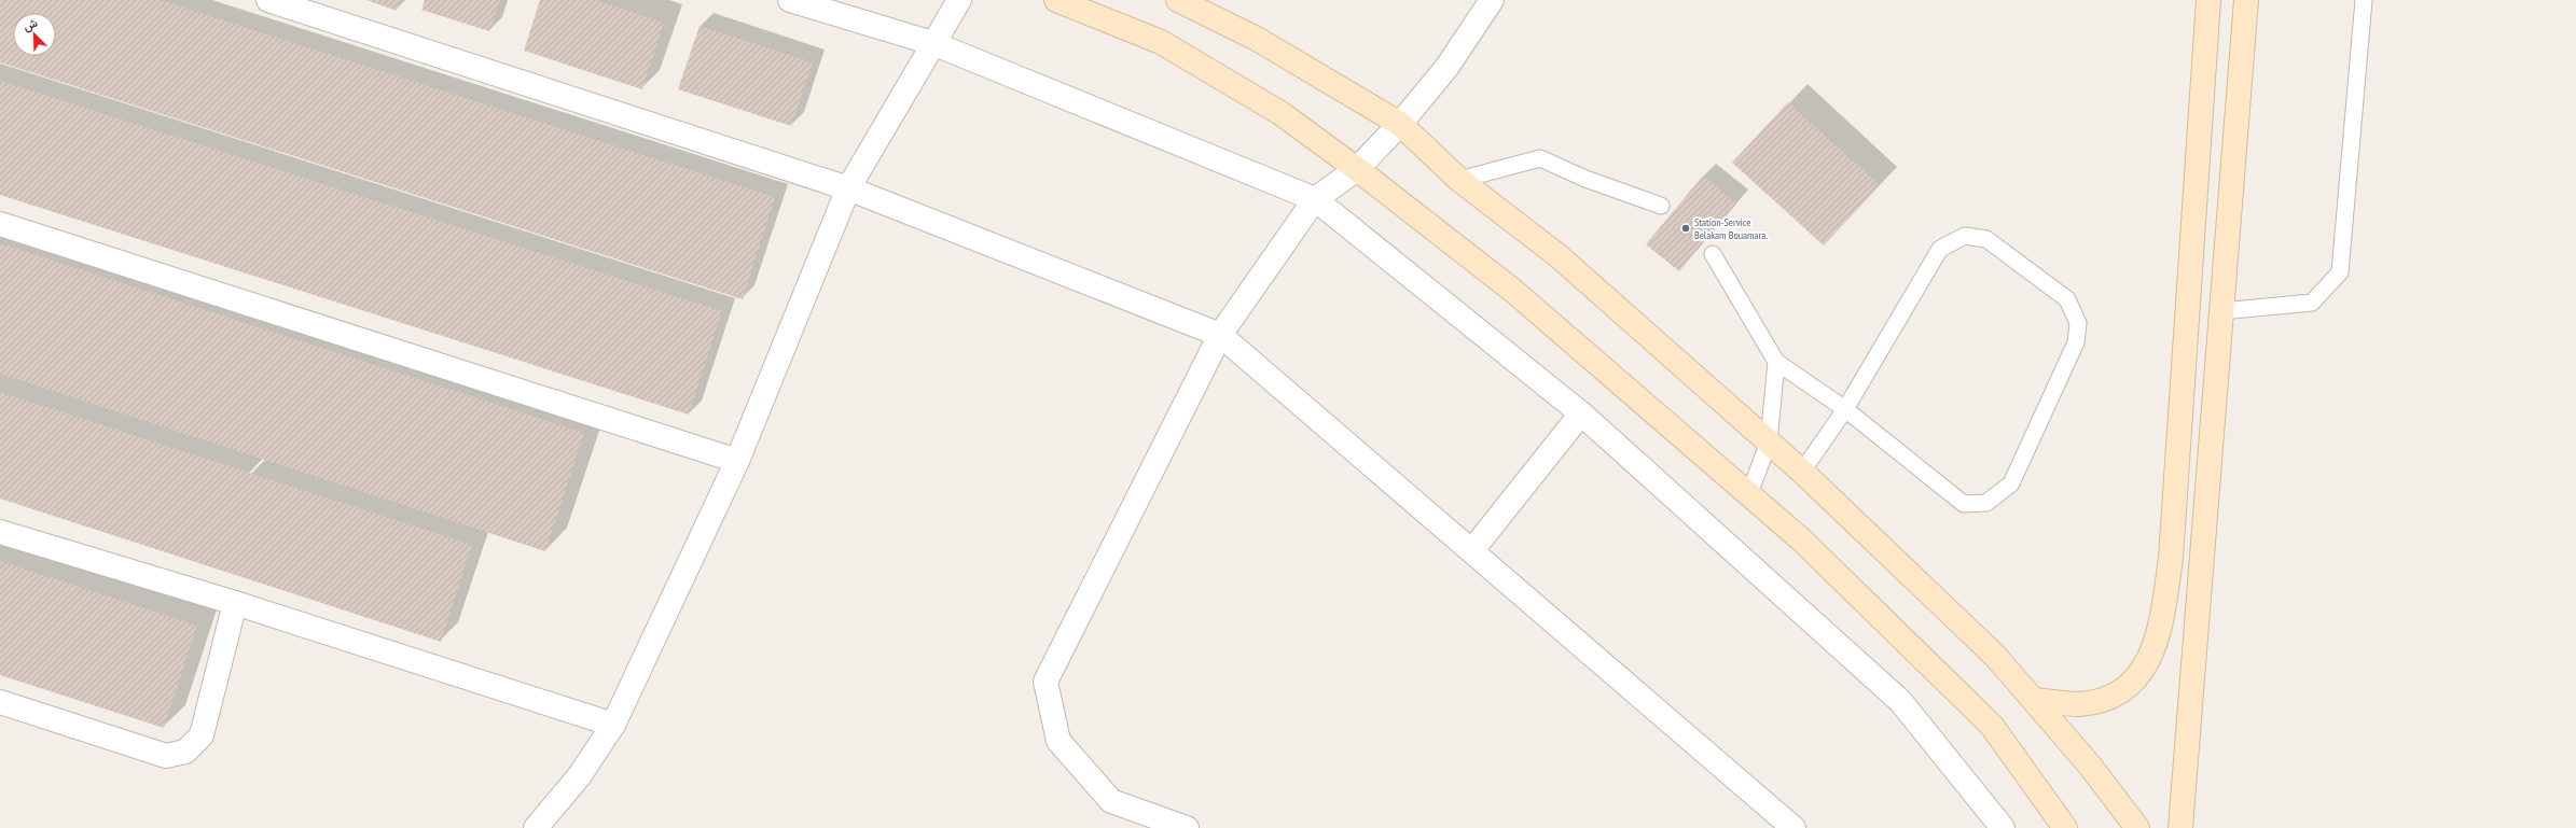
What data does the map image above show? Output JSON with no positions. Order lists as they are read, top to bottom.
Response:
{
  "places": ["Station-Service Belakam Bouamara."],
  "north": "top left"
}
